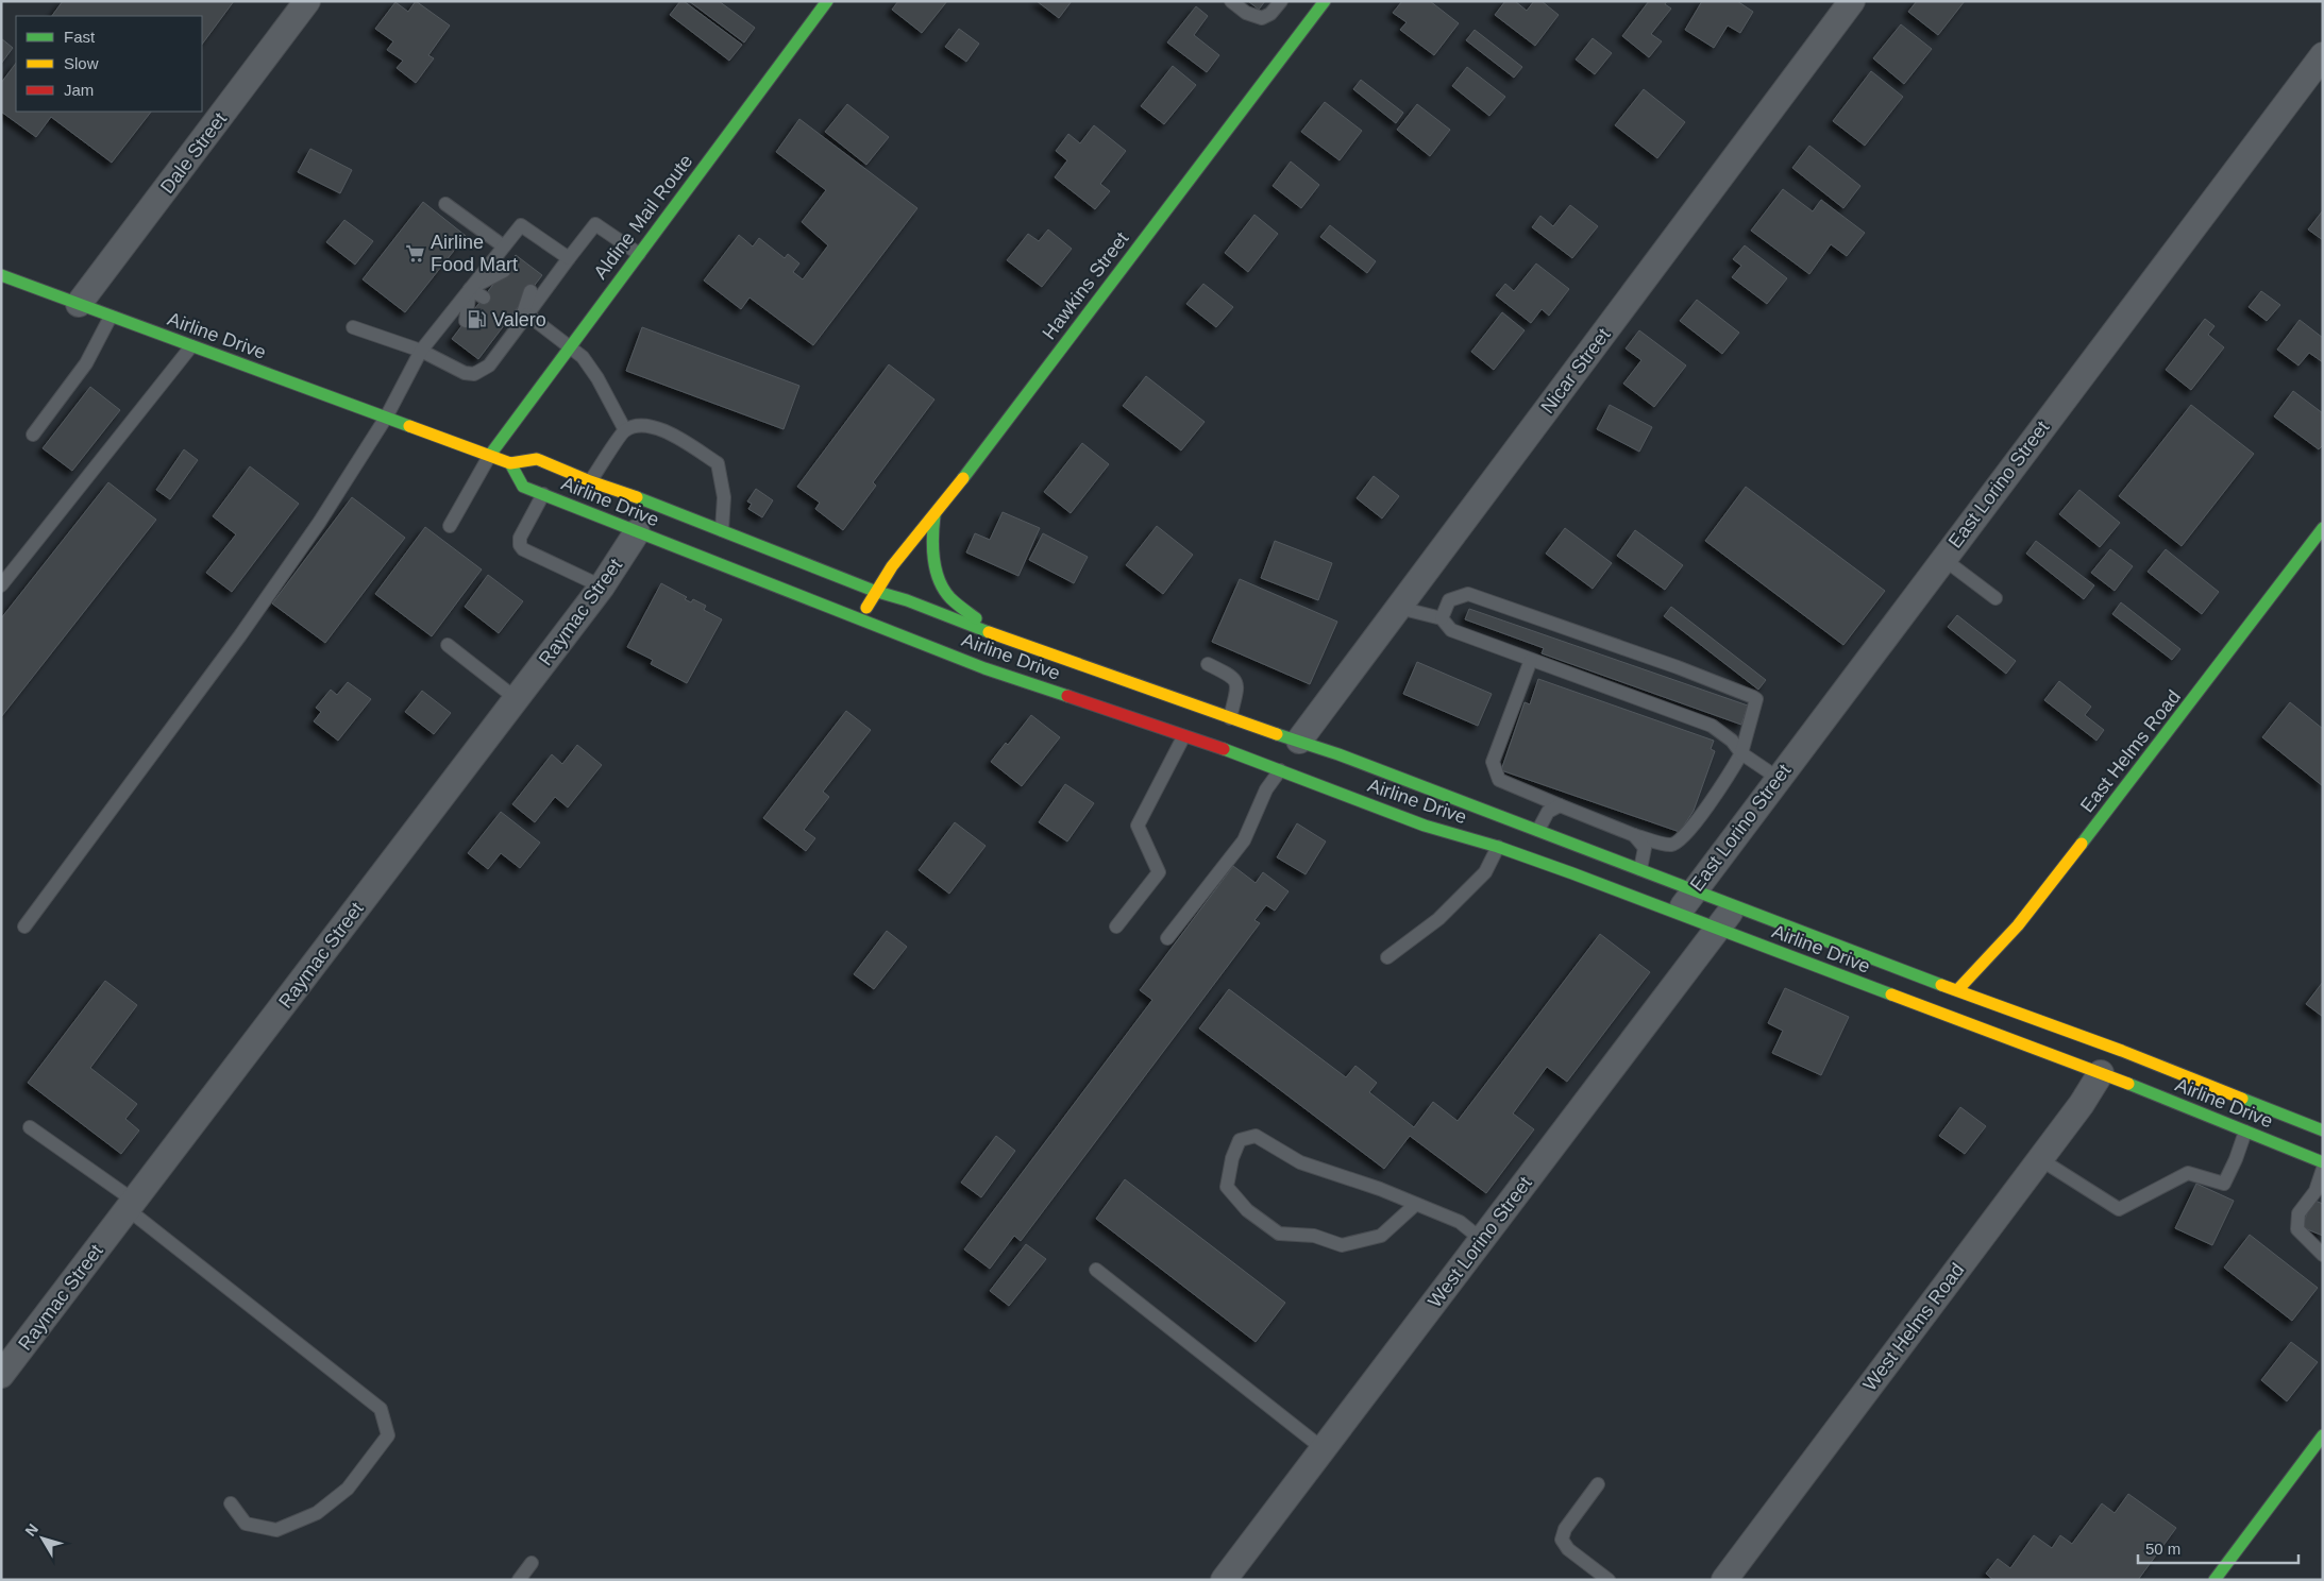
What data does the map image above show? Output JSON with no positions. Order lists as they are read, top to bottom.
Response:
{
  "streets": {
    "main road": [
      "Aldine Mail Route",
      "Hawkins Street",
      "Airline Drive",
      "East Helms Road"
    ],
    "street": [
      "Dale Street",
      "Nicar Street",
      "East Lorino Street",
      "Raymac Street",
      "West Lorino Street",
      "West Helms Road"
    ]
  },
  "crossings": [
    ["Dale Street", "Airline Drive"],
    ["Aldine Mail Route", "Airline Drive"],
    ["Hawkins Street", "Airline Drive"],
    ["Airline Drive", "Nicar Street"],
    ["Airline Drive", "East Lorino Street"],
    ["Airline Drive", "Raymac Street"],
    ["Airline Drive", "East Helms Road"],
    ["Airline Drive", "West Lorino Street"],
    ["Airline Drive", "West Helms Road"]
  ],
  "places": {
    "supermarket": ["Airline Food Mart"],
    "fuel station": ["Valero"]
  },
  "legend": ["Fast", "Slow", "Jam"],
  "scale_bar": "50 m",
  "north": "top left"
}
